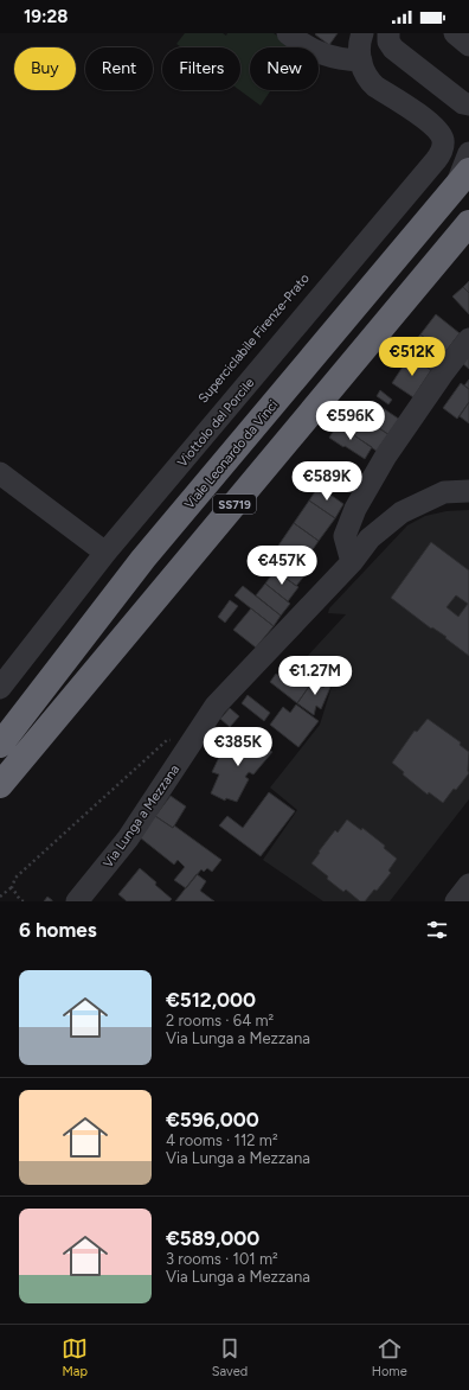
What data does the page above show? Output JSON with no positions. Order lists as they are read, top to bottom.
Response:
{
  "streets": {
    "highway": ["Viale Leonardo da Vinci", "SS719"],
    "street": ["Viottolo del Porcile", "Via Lunga a Mezzana"]
  },
  "page": {
    "status": "19:28",
    "chip": [
      "Buy",
      "Rent",
      "Filters",
      "New"
    ],
    "price": [
      "€512K",
      "€596K",
      "€589K",
      "€457K",
      "€1.27M",
      "€385K"
    ],
    "heading": "6 homes",
    "list": [
      {
        "name": "€512,000",
        "note": "2 rooms · 64 m² · Via Lunga a Mezzana"
      },
      {
        "name": "€596,000",
        "note": "4 rooms · 112 m² · Via Lunga a Mezzana"
      },
      {
        "name": "€589,000",
        "note": "3 rooms · 101 m² · Via Lunga a Mezzana"
      }
    ],
    "tabs": ["Map", "Saved", "Home"]
  }
}
